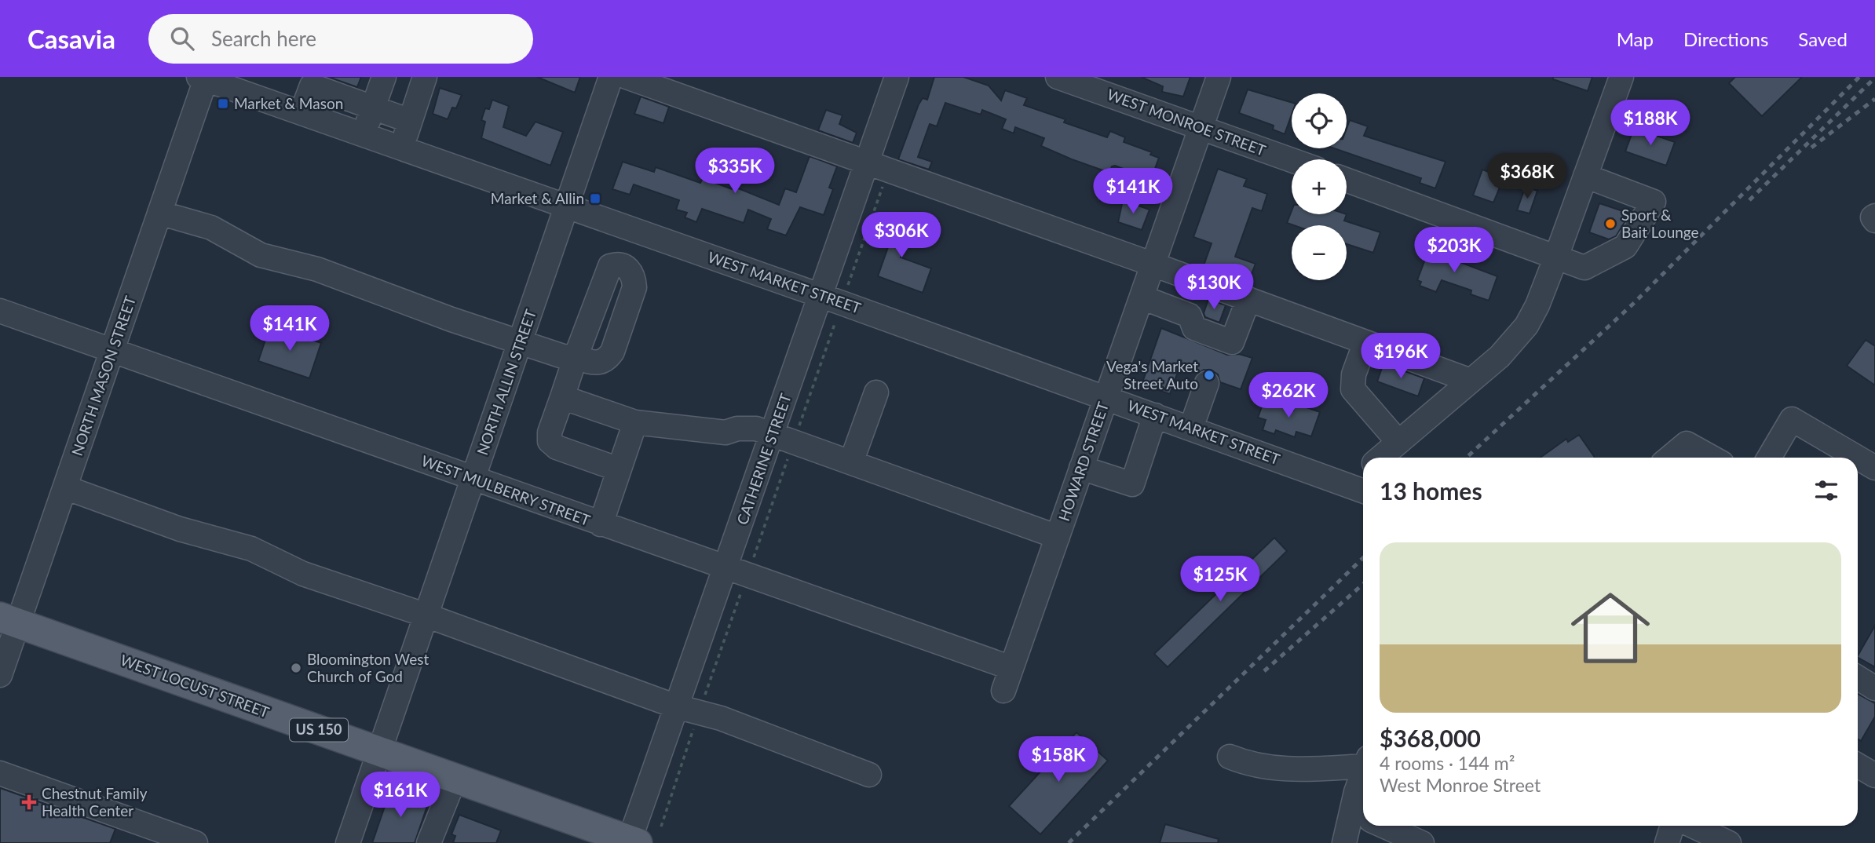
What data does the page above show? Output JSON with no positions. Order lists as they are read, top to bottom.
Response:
{
  "streets": {
    "main road": ["WEST LOCUST STREET", "US 150"],
    "street": [
      "WEST MONROE STREET",
      "WEST MARKET STREET",
      "NORTH MASON STREET",
      "NORTH ALLIN STREET",
      "CATHERINE STREET",
      "HOWARD STREET",
      "WEST MULBERRY STREET"
    ]
  },
  "crossings": [
    ["WEST MONROE STREET", "HOWARD STREET"],
    ["WEST MARKET STREET", "NORTH MASON STREET"],
    ["WEST MARKET STREET", "NORTH ALLIN STREET"],
    ["WEST MARKET STREET", "CATHERINE STREET"],
    ["WEST MARKET STREET", "HOWARD STREET"],
    ["NORTH MASON STREET", "WEST MULBERRY STREET"],
    ["NORTH MASON STREET", "WEST LOCUST STREET"],
    ["NORTH ALLIN STREET", "WEST MULBERRY STREET"],
    ["NORTH ALLIN STREET", "WEST LOCUST STREET"],
    ["CATHERINE STREET", "WEST MULBERRY STREET"],
    ["CATHERINE STREET", "WEST LOCUST STREET"],
    ["HOWARD STREET", "WEST MULBERRY STREET"]
  ],
  "places": {
    "transit": ["Market & Mason", "Market & Allin"],
    "other": ["Sport & Bait Lounge", "Vega's Market Street Auto", "Bloomington West Church of God"],
    "health": ["Chestnut Family Health Center"]
  },
  "page": {
    "header": "Casavia",
    "search": "Search here",
    "nav": ["Map", "Directions", "Saved"],
    "map_buttons": ["+", "−"],
    "price": [
      "$188K",
      "$335K",
      "$368K",
      "$141K",
      "$306K",
      "$203K",
      "$130K",
      "$141K",
      "$196K",
      "$262K",
      "$125K",
      "$158K",
      "$161K"
    ],
    "heading": "13 homes",
    "list": [
      {
        "name": "$368,000",
        "note": "4 rooms · 144 m² · West Monroe Street"
      }
    ]
  }
}
